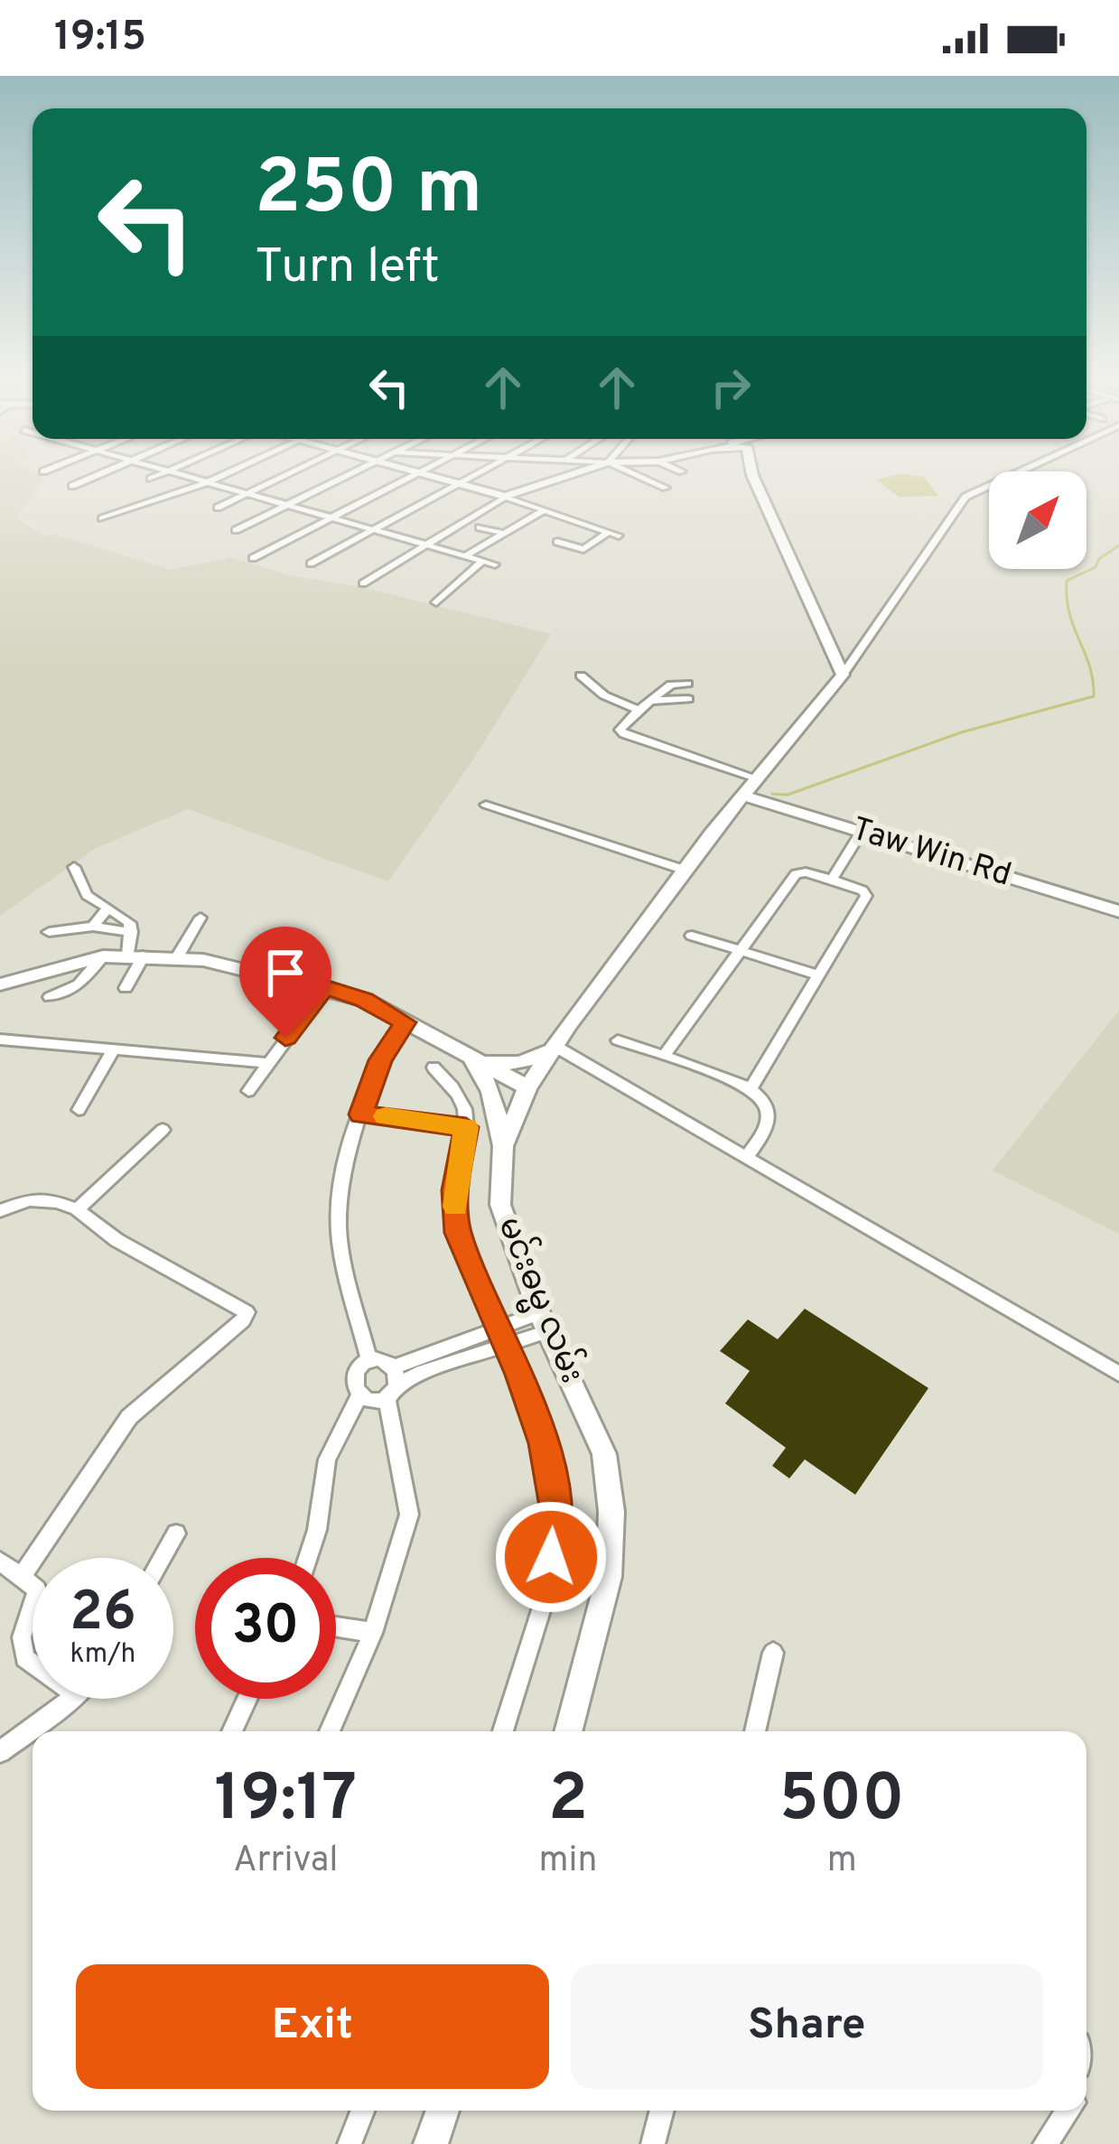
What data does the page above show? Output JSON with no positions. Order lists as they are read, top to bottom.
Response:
{
  "streets": {
    "main road": ["Taw Win Rd", "မင်းဓမ္မ လမ်း"]
  },
  "crossings": [
    ["Taw Win Rd", "မင်းဓမ္မ လမ်း"]
  ],
  "north": "top right",
  "page": {
    "status": "19:15",
    "turn": ["250 m", "Turn left"],
    "speed": "26 km/h",
    "limit": "30",
    "eta": [
      "19:17",
      "Arrival",
      "2",
      "min",
      "500",
      "m"
    ],
    "buttons": ["Exit", "Share"]
  }
}
